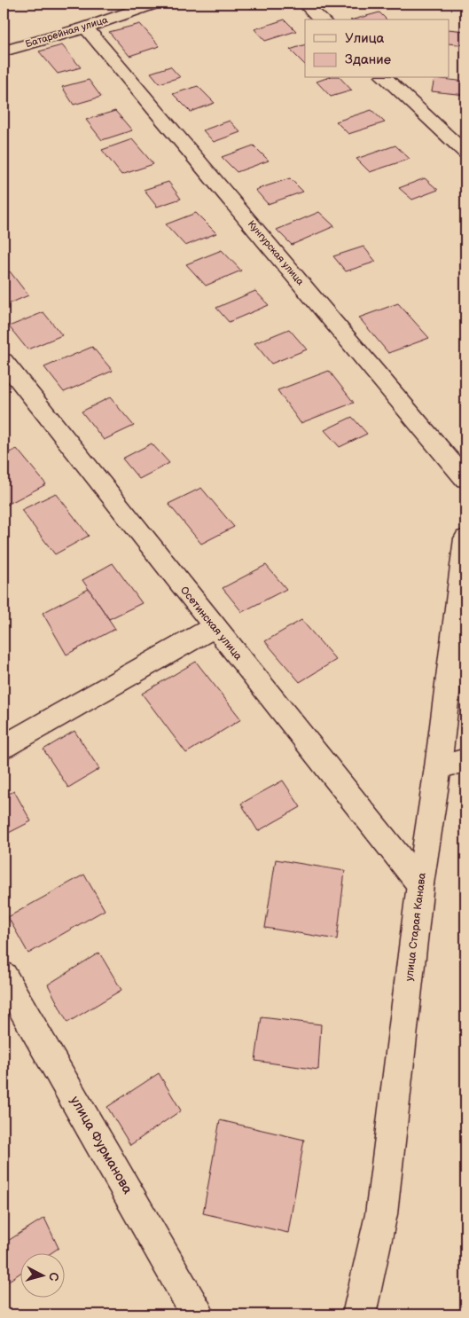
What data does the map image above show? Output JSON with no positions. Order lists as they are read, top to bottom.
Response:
{
  "streets": {
    "street": [
      "Батарейная улица",
      "Кунгурская улица",
      "Осетинская улица",
      "улица Старая Канава",
      "улица Фурманова"
    ]
  },
  "crossings": [
    ["Батарейная улица", "Кунгурская улица"],
    ["Осетинская улица", "улица Старая Канава"]
  ],
  "legend": ["Улица", "Здание"],
  "north": "right"
}
